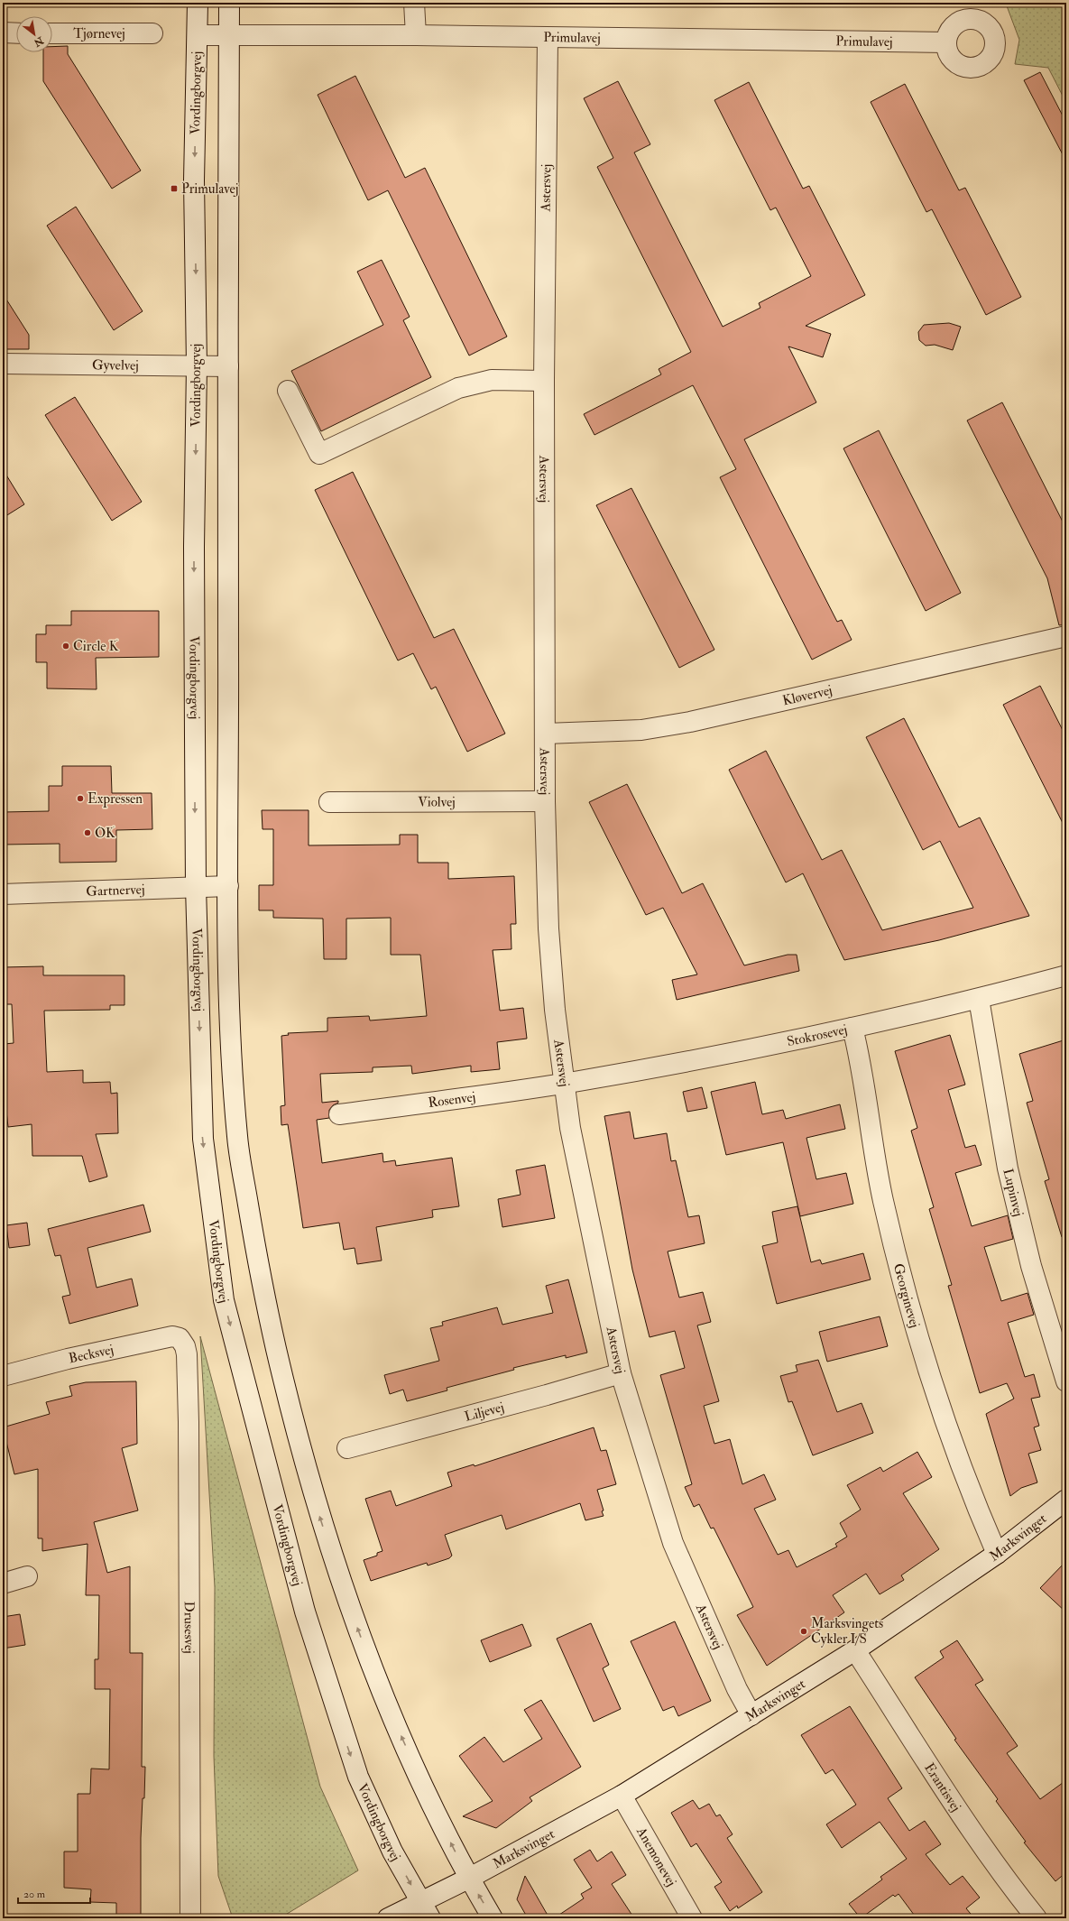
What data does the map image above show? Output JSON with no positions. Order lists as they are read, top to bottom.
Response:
{
  "streets": {
    "street": [
      "Tjørnevej",
      "Primulavej",
      "Vordingborgvej",
      "Astersvej",
      "Gyvelvej",
      "Kløvervej",
      "Violvej",
      "Gartnervej",
      "Stokrosevej",
      "Rosenvej",
      "Lupinvej",
      "Georginevej",
      "Becksvej",
      "Liljevej",
      "Marksvinget",
      "Drusesvej",
      "Erantisvej",
      "Anemonevej"
    ]
  },
  "crossings": [
    ["Primulavej", "Vordingborgvej"],
    ["Primulavej", "Astersvej"],
    ["Vordingborgvej", "Gyvelvej"],
    ["Vordingborgvej", "Gartnervej"],
    ["Vordingborgvej", "Marksvinget"],
    ["Astersvej", "Kløvervej"],
    ["Astersvej", "Violvej"],
    ["Astersvej", "Stokrosevej"],
    ["Astersvej", "Rosenvej"],
    ["Astersvej", "Liljevej"],
    ["Astersvej", "Marksvinget"],
    ["Stokrosevej", "Rosenvej"],
    ["Stokrosevej", "Lupinvej"],
    ["Stokrosevej", "Georginevej"],
    ["Georginevej", "Marksvinget"],
    ["Becksvej", "Drusesvej"],
    ["Marksvinget", "Erantisvej"],
    ["Marksvinget", "Anemonevej"]
  ],
  "places": {
    "transit": ["Primulavej"],
    "other": [
      "Circle K",
      "Expressen",
      "OK",
      "Marksvingets Cykler I/S"
    ]
  },
  "scale_bar": "20 m",
  "north": "bottom right"
}
